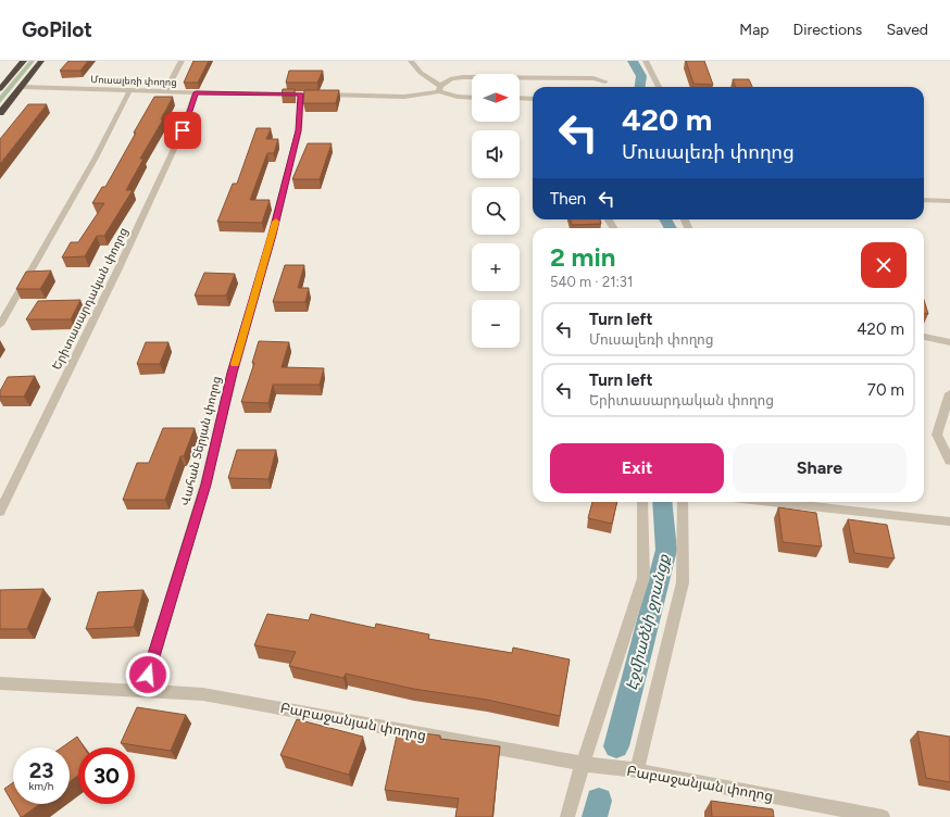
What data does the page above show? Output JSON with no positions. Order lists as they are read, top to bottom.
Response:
{
  "streets": {
    "street": [
      "Մուսալեռի փողոց",
      "Երիտասարդական փողոց",
      "Վահան Տերյան փողոց",
      "Բաբաջանյան փողոց"
    ]
  },
  "crossings": [
    ["Մուսալեռի փողոց", "Երիտասարդական փողոց"],
    ["Մուսալեռի փողոց", "Վահան Տերյան փողոց"],
    ["Վահան Տերյան փողոց", "Բաբաջանյան փողոց"]
  ],
  "water": ["Էջմիածնի ջրանցք"],
  "north": "right",
  "page": {
    "header": "GoPilot",
    "nav": ["Map", "Directions", "Saved"],
    "map_buttons": ["+", "−"],
    "turn": ["420 m", "Մուսալեռի փողոց"],
    "then": "Then",
    "heading": ["2 min", "540 m · 21:31"],
    "list": [
      {
        "name": "Turn left",
        "note": "Մուսալեռի փողոց",
        "value": "420 m"
      },
      {
        "name": "Turn left",
        "note": "Երիտասարդական փողոց",
        "value": "70 m"
      }
    ],
    "buttons": ["Exit", "Share"],
    "speed": "23 km/h",
    "limit": "30"
  }
}
